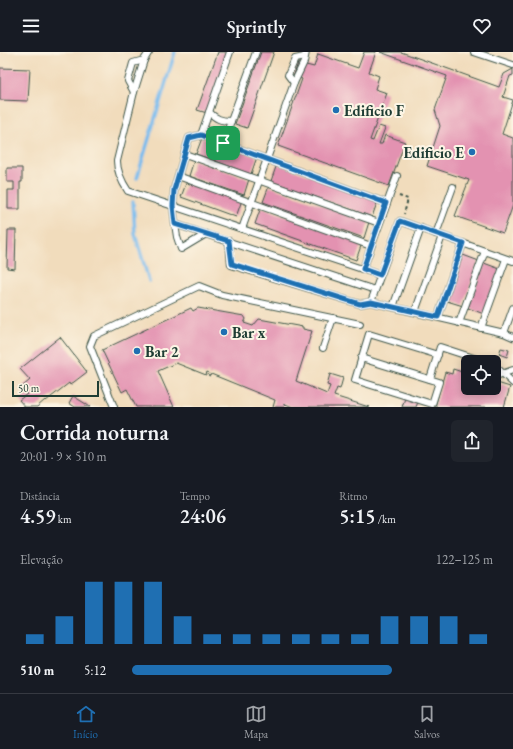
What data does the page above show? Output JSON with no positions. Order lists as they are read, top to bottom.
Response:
{
  "places": [
    "Edificio F",
    "Edificio E",
    "Bar x",
    "Bar 2"
  ],
  "scale_bar": "50 m",
  "page": {
    "header": "Sprintly",
    "scale": "50 m",
    "heading": ["Corrida noturna", "20:01 · 9 × 510 m"],
    "stats": [
      ["Distância", "4.59 km"],
      ["Tempo", "24:06"],
      ["Ritmo", "5:15 /km"]
    ],
    "chart": ["Elevação", "122–125 m"],
    "list": [
      {
        "name": "510 m",
        "note": "5:12"
      }
    ],
    "tabs": ["Início", "Mapa", "Salvos"]
  }
}
